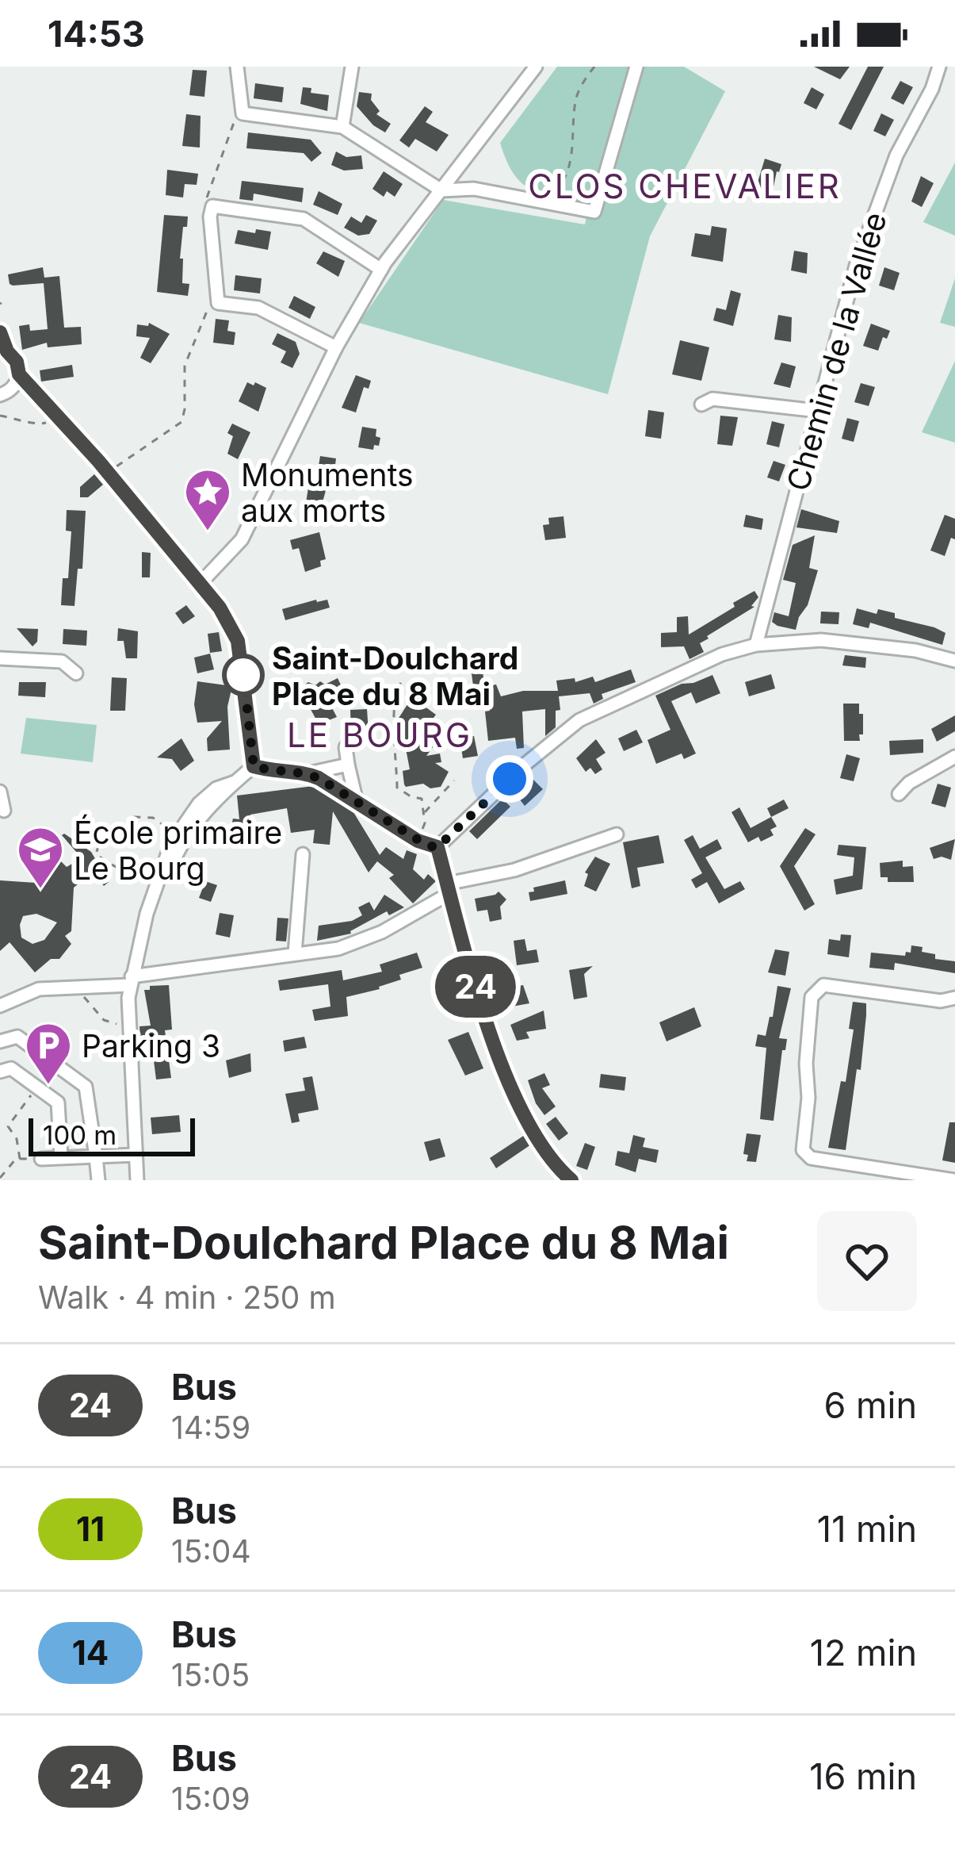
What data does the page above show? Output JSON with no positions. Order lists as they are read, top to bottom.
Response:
{
  "streets": {
    "street": ["Chemin de la Vallée"]
  },
  "districts": ["CLOS CHEVALIER", "LE BOURG"],
  "places": {
    "place": ["Monuments aux morts"],
    "other": ["Saint-Doulchard Place du 8 Mai"],
    "school or university": ["École primaire Le Bourg"],
    "parking": ["Parking 3"]
  },
  "lines": ["bus line 24"],
  "scale_bar": "100 m",
  "page": {
    "status": "14:53",
    "on_map": "24",
    "scale": "100 m",
    "heading": ["Saint-Doulchard Place du 8 Mai", "Walk · 4 min · 250 m"],
    "list": [
      {
        "mark": "24",
        "name": "Bus",
        "note": "14:59",
        "value": "6 min"
      },
      {
        "mark": "11",
        "name": "Bus",
        "note": "15:04",
        "value": "11 min"
      },
      {
        "mark": "14",
        "name": "Bus",
        "note": "15:05",
        "value": "12 min"
      },
      {
        "mark": "24",
        "name": "Bus",
        "note": "15:09",
        "value": "16 min"
      }
    ]
  }
}
